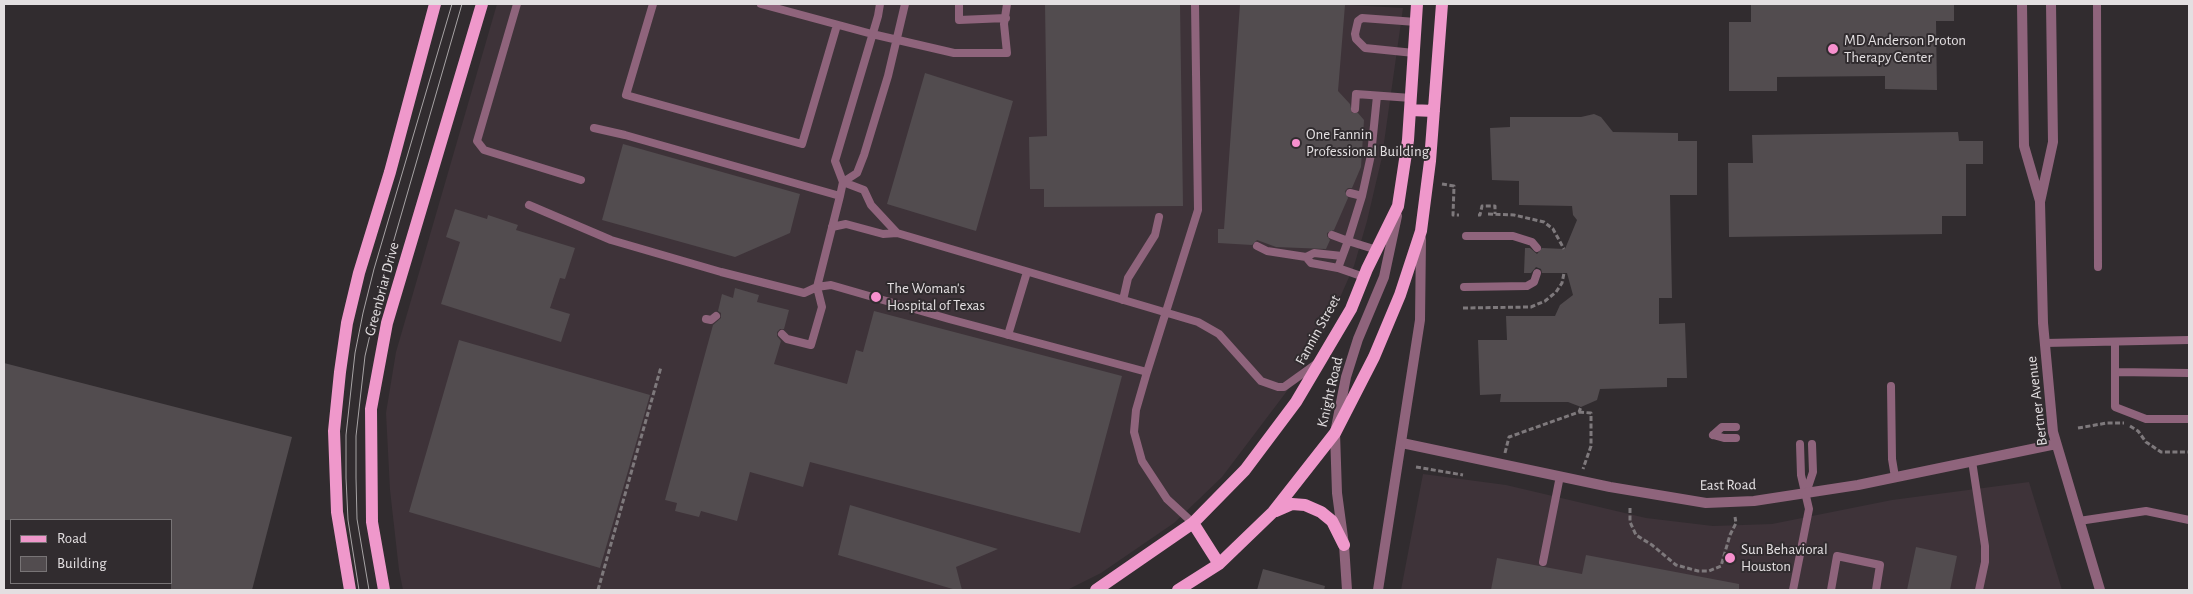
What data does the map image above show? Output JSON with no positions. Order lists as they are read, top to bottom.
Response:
{
  "streets": {
    "main road": ["Greenbriar Drive", "Fannin Street"],
    "street": ["Knight Road", "Bertner Avenue", "East Road"]
  },
  "crossings": [
    ["Fannin Street", "Knight Road"],
    ["Bertner Avenue", "East Road"]
  ],
  "places": [
    "MD Anderson Proton Therapy Center",
    "One Fannin Professional Building",
    "The Woman's Hospital of Texas",
    "Sun Behavioral Houston"
  ],
  "legend": ["Road", "Building"]
}
